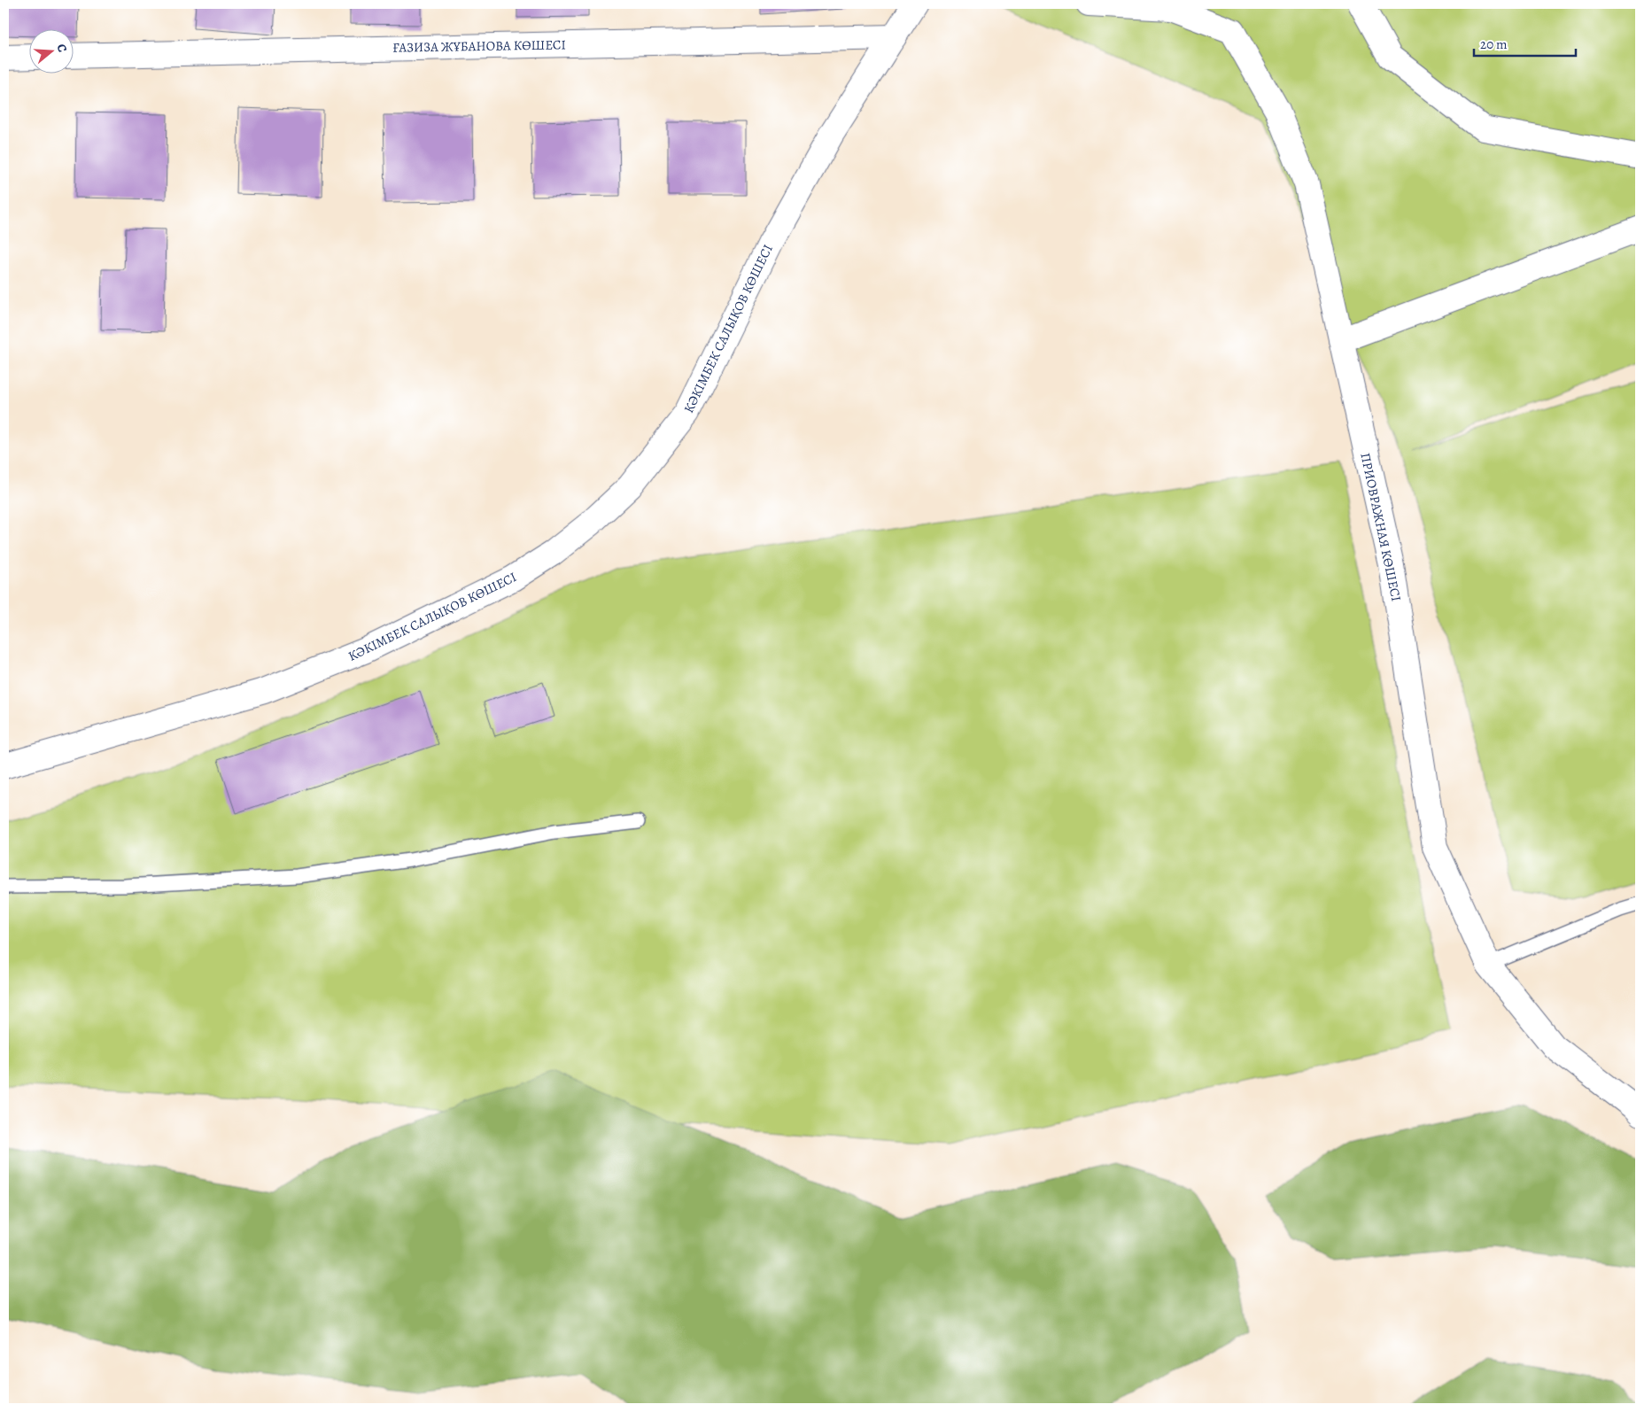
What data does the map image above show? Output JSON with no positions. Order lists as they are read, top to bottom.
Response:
{
  "streets": {
    "street": ["ҒАЗИЗА ЖҰБАНОВА КӨШЕСІ", "КӘКІМБЕК САЛЫҚОВ КӨШЕСІ", "ПРИОВРАЖНАЯ КӨШЕСІ"]
  },
  "crossings": [
    ["ҒАЗИЗА ЖҰБАНОВА КӨШЕСІ", "КӘКІМБЕК САЛЫҚОВ КӨШЕСІ"]
  ],
  "scale_bar": "20 m",
  "north": "right"
}
